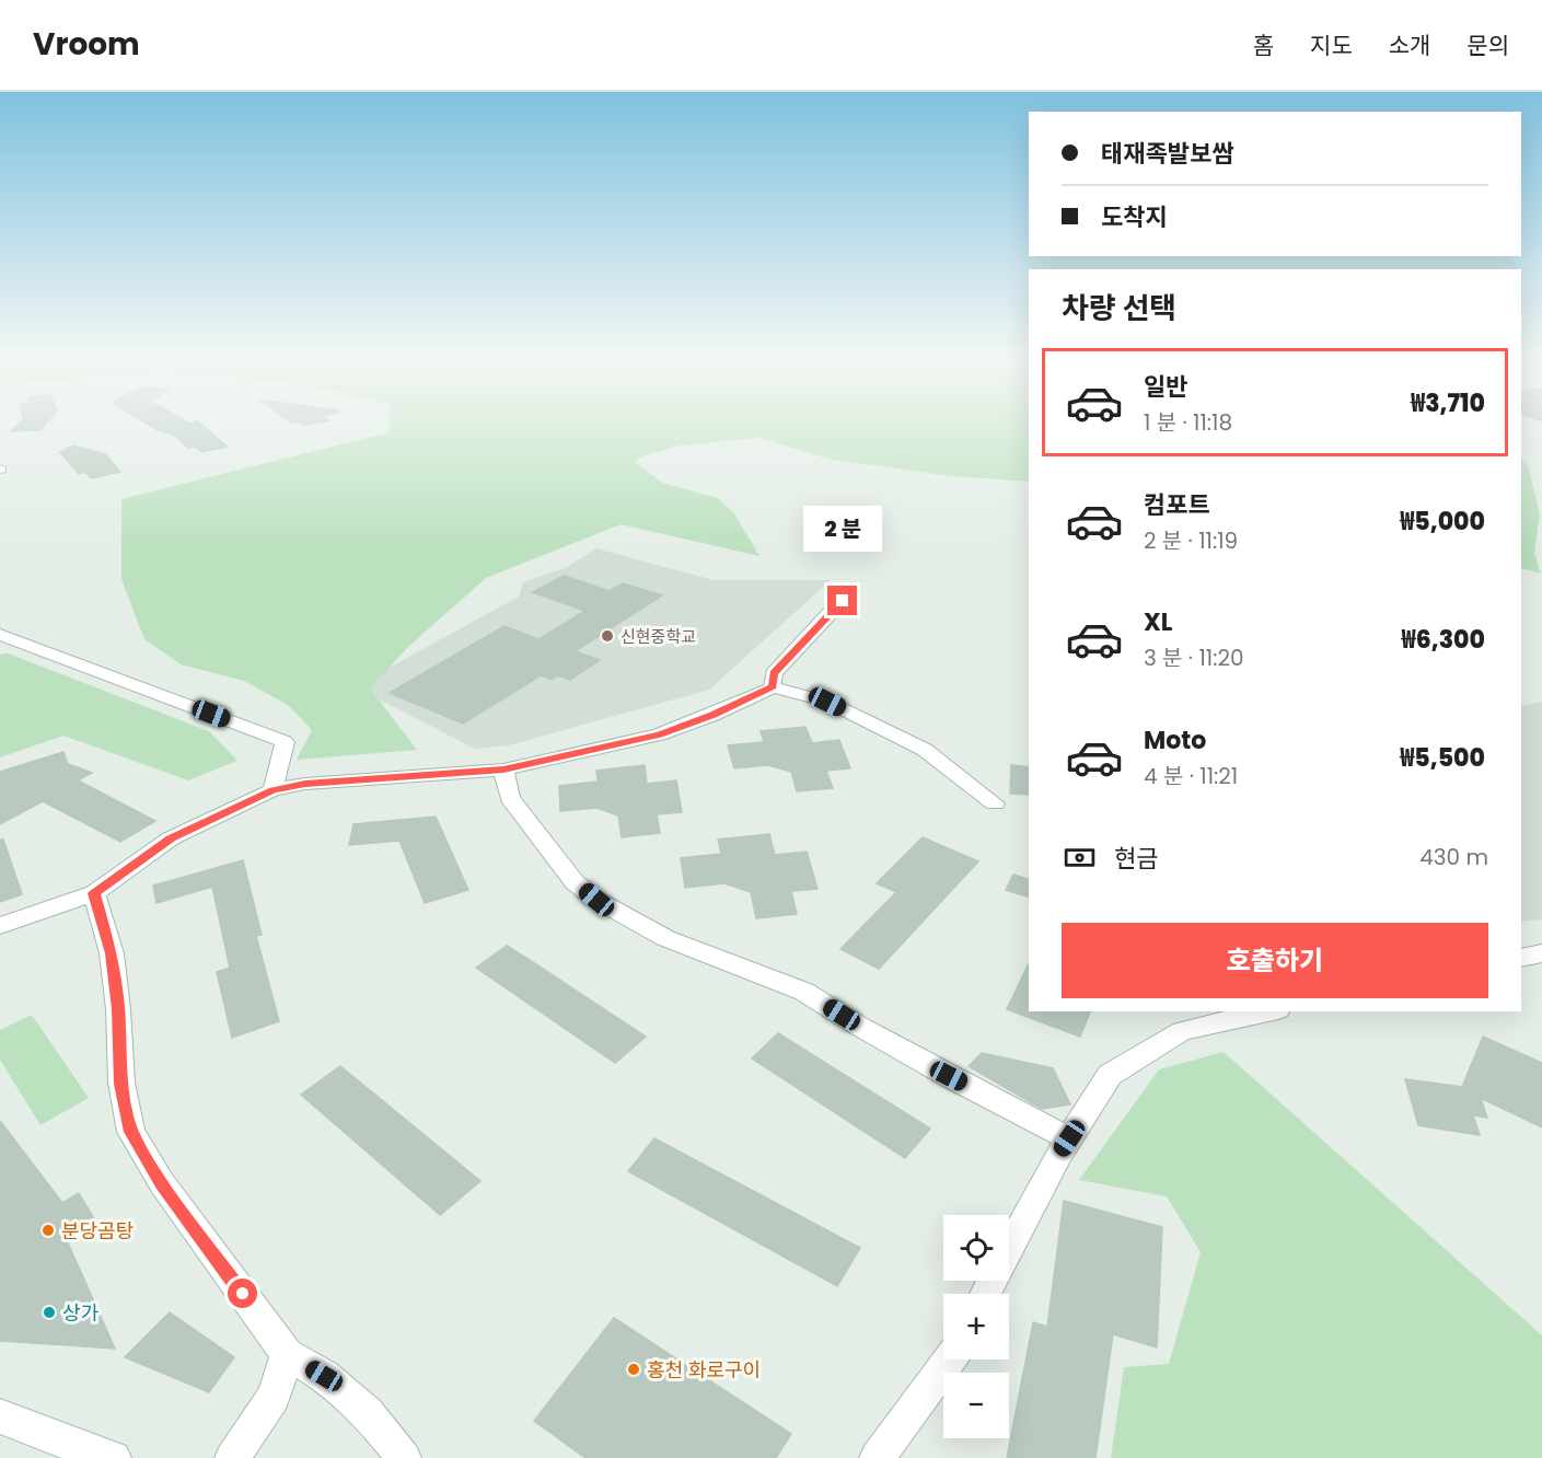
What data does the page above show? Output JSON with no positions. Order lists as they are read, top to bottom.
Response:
{
  "places": [
    "신현중학교",
    "분당곰탕",
    "상가",
    "홍천 화로구이"
  ],
  "page": {
    "header": "Vroom",
    "nav": [
      "홈",
      "지도",
      "소개",
      "문의"
    ],
    "banner": ["태재족발보쌈", "도착지"],
    "heading": "차량 선택",
    "list": [
      {
        "name": "일반",
        "note": "1 분 · 11:18",
        "value": "₩3,710"
      },
      {
        "name": "컴포트",
        "note": "2 분 · 11:19",
        "value": "₩5,000"
      },
      {
        "name": "XL",
        "note": "3 분 · 11:20",
        "value": "₩6,300"
      },
      {
        "name": "Moto",
        "note": "4 분 · 11:21",
        "value": "₩5,500"
      }
    ],
    "bubble": "2 분",
    "pay": ["현금", "430 m"],
    "buttons": "호출하기",
    "map_buttons": ["+", "−"]
  }
}
